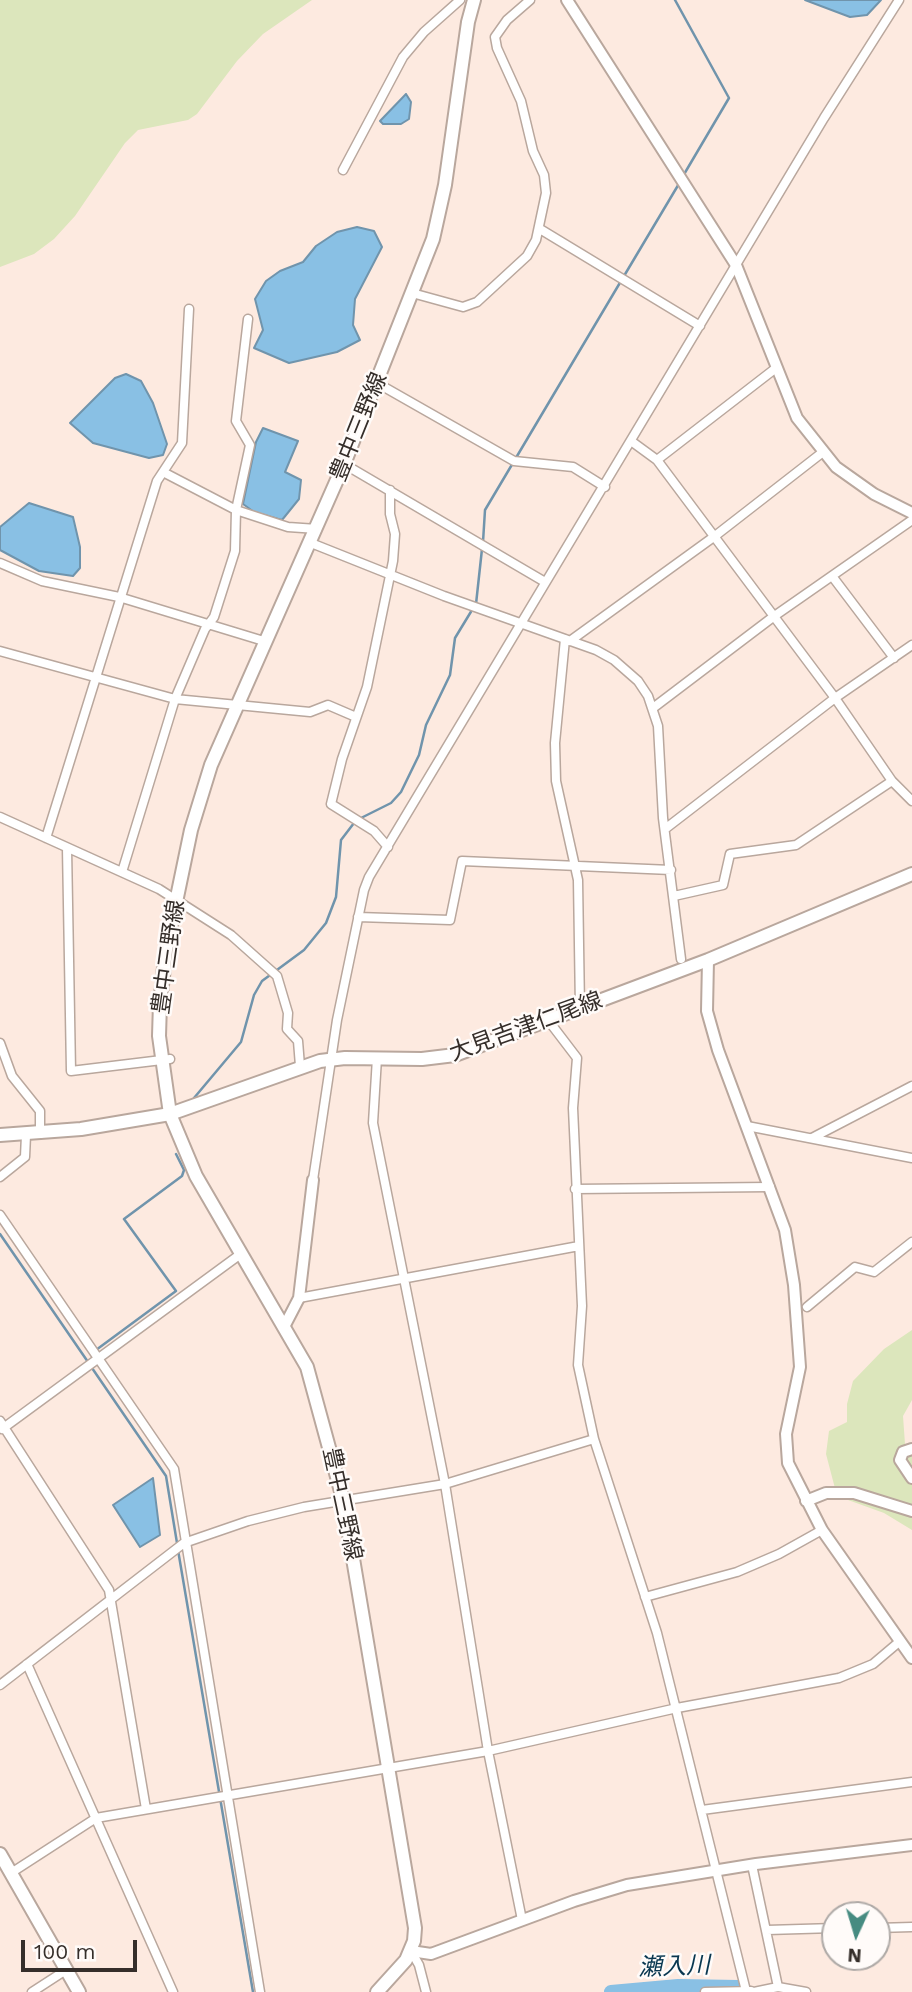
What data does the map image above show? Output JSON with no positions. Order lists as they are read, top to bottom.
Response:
{
  "streets": {
    "main road": ["豊中三野線", "大見吉津仁尾線"]
  },
  "crossings": [
    ["豊中三野線", "大見吉津仁尾線"]
  ],
  "water": ["瀬入川"],
  "scale_bar": "100 m",
  "north": "bottom"
}
